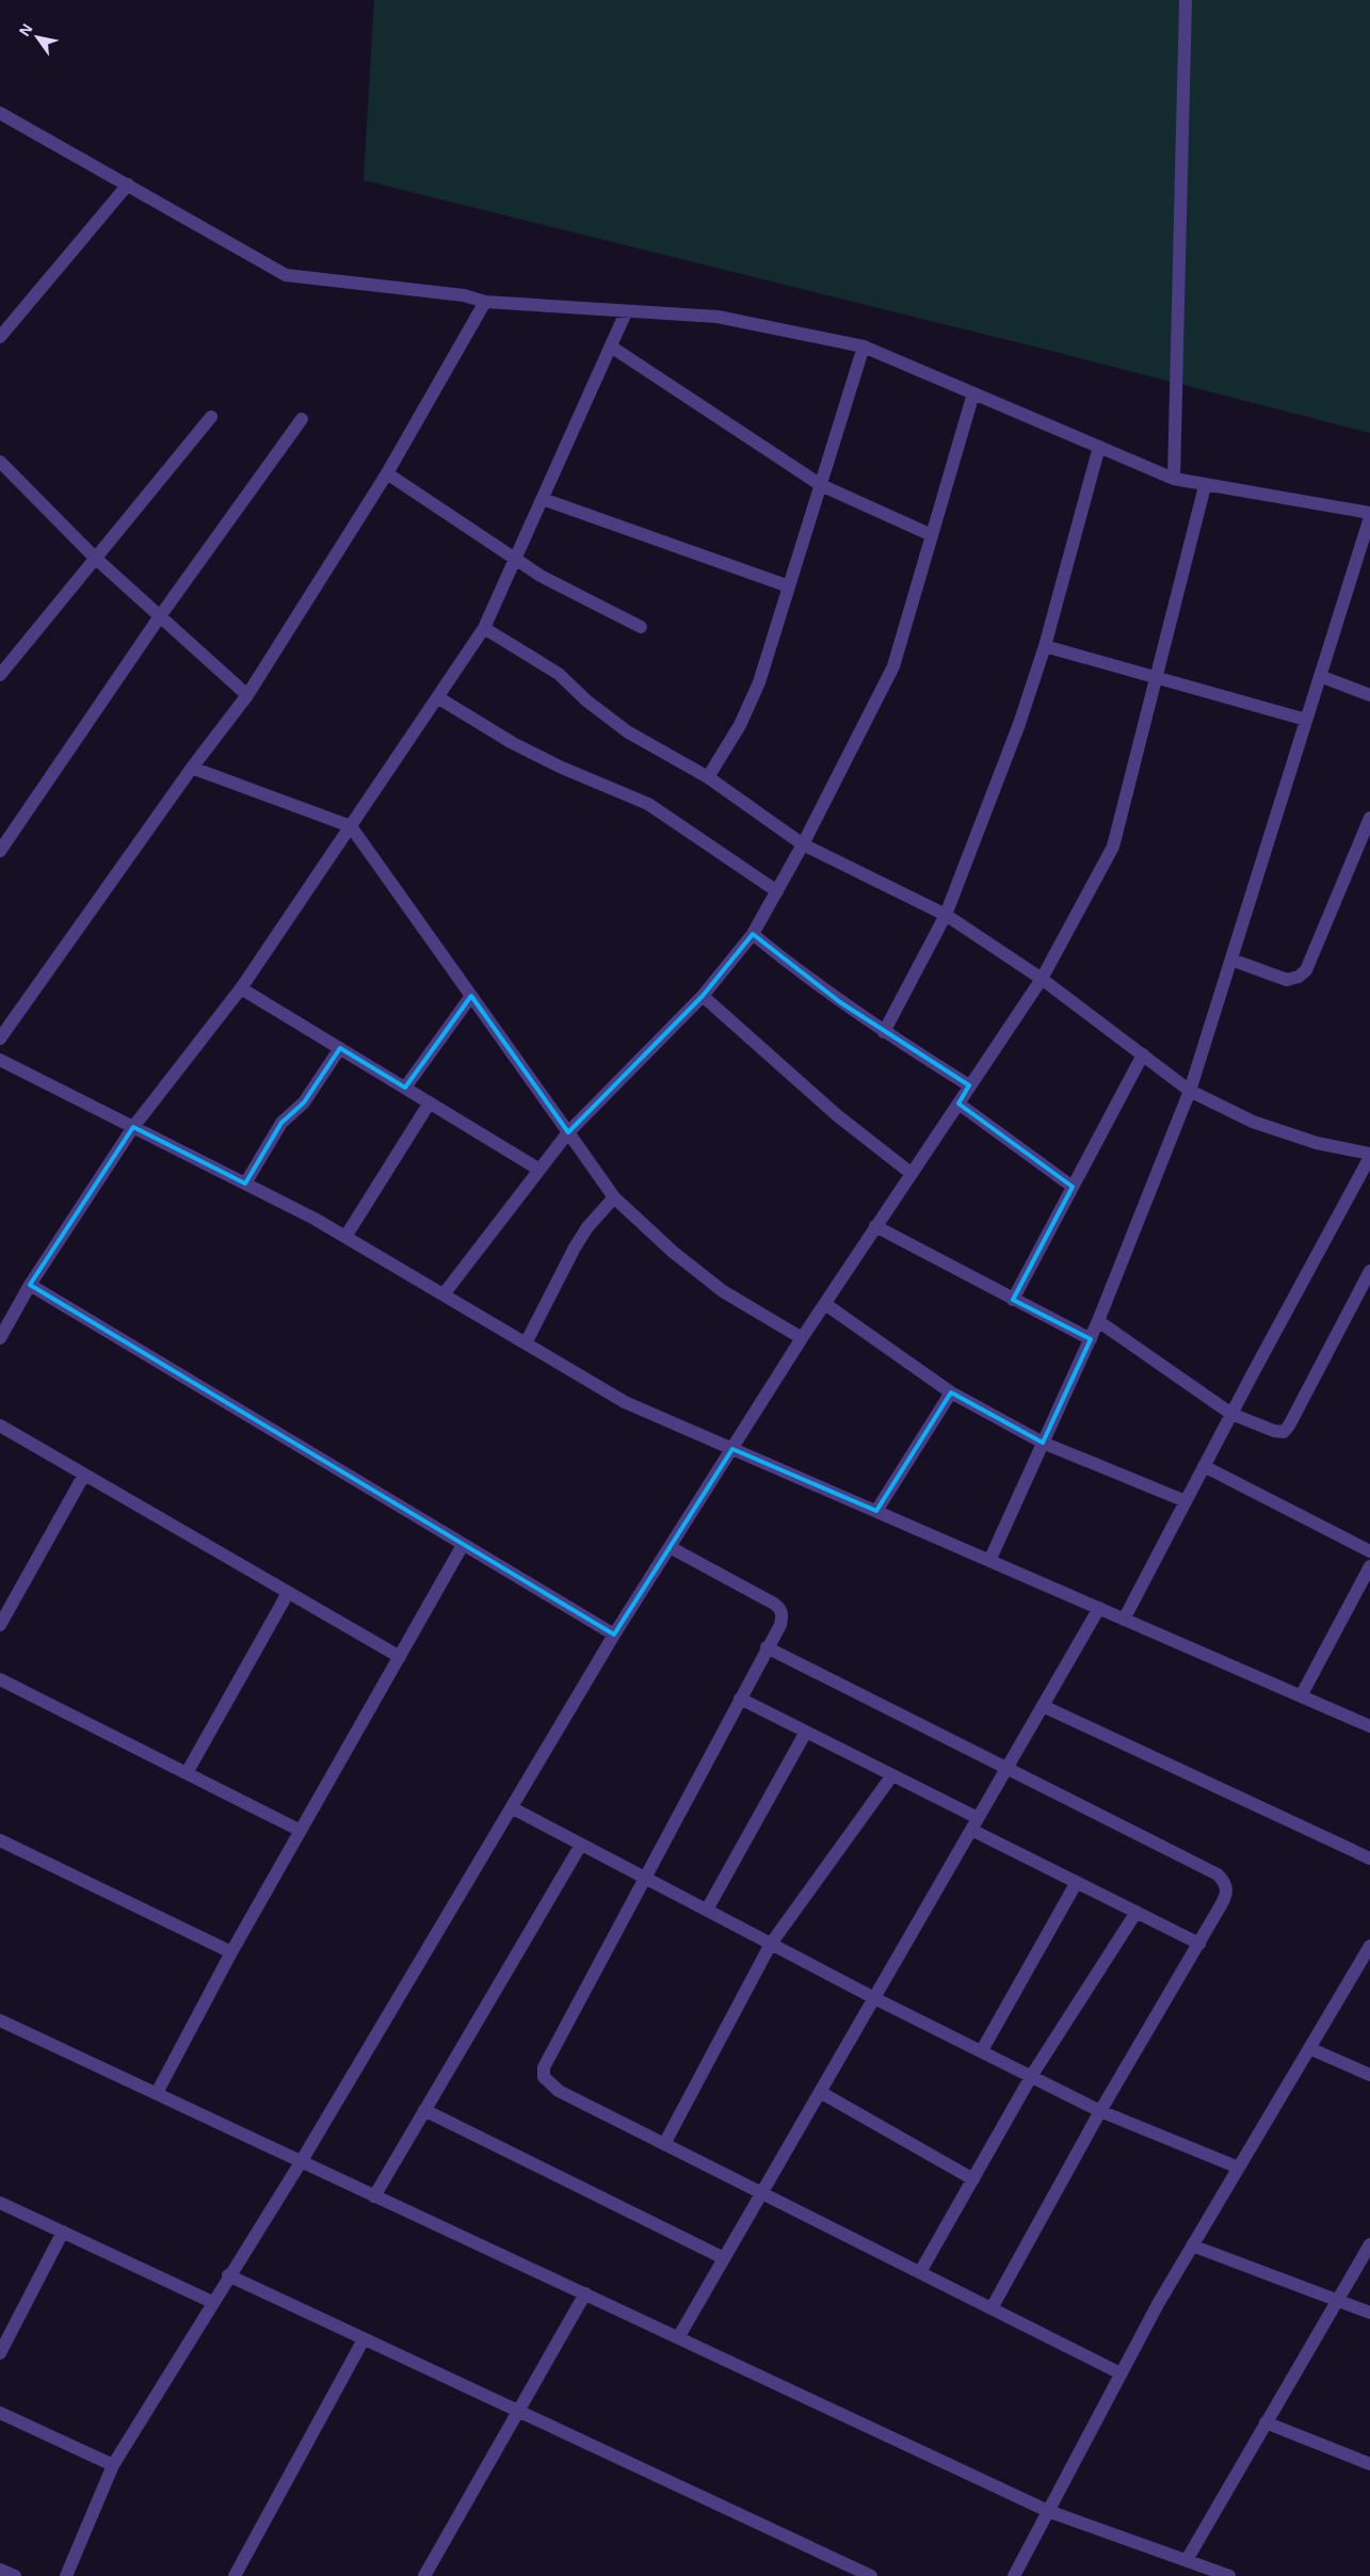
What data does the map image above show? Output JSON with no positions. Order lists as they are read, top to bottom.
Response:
{
  "north": "top left"
}
